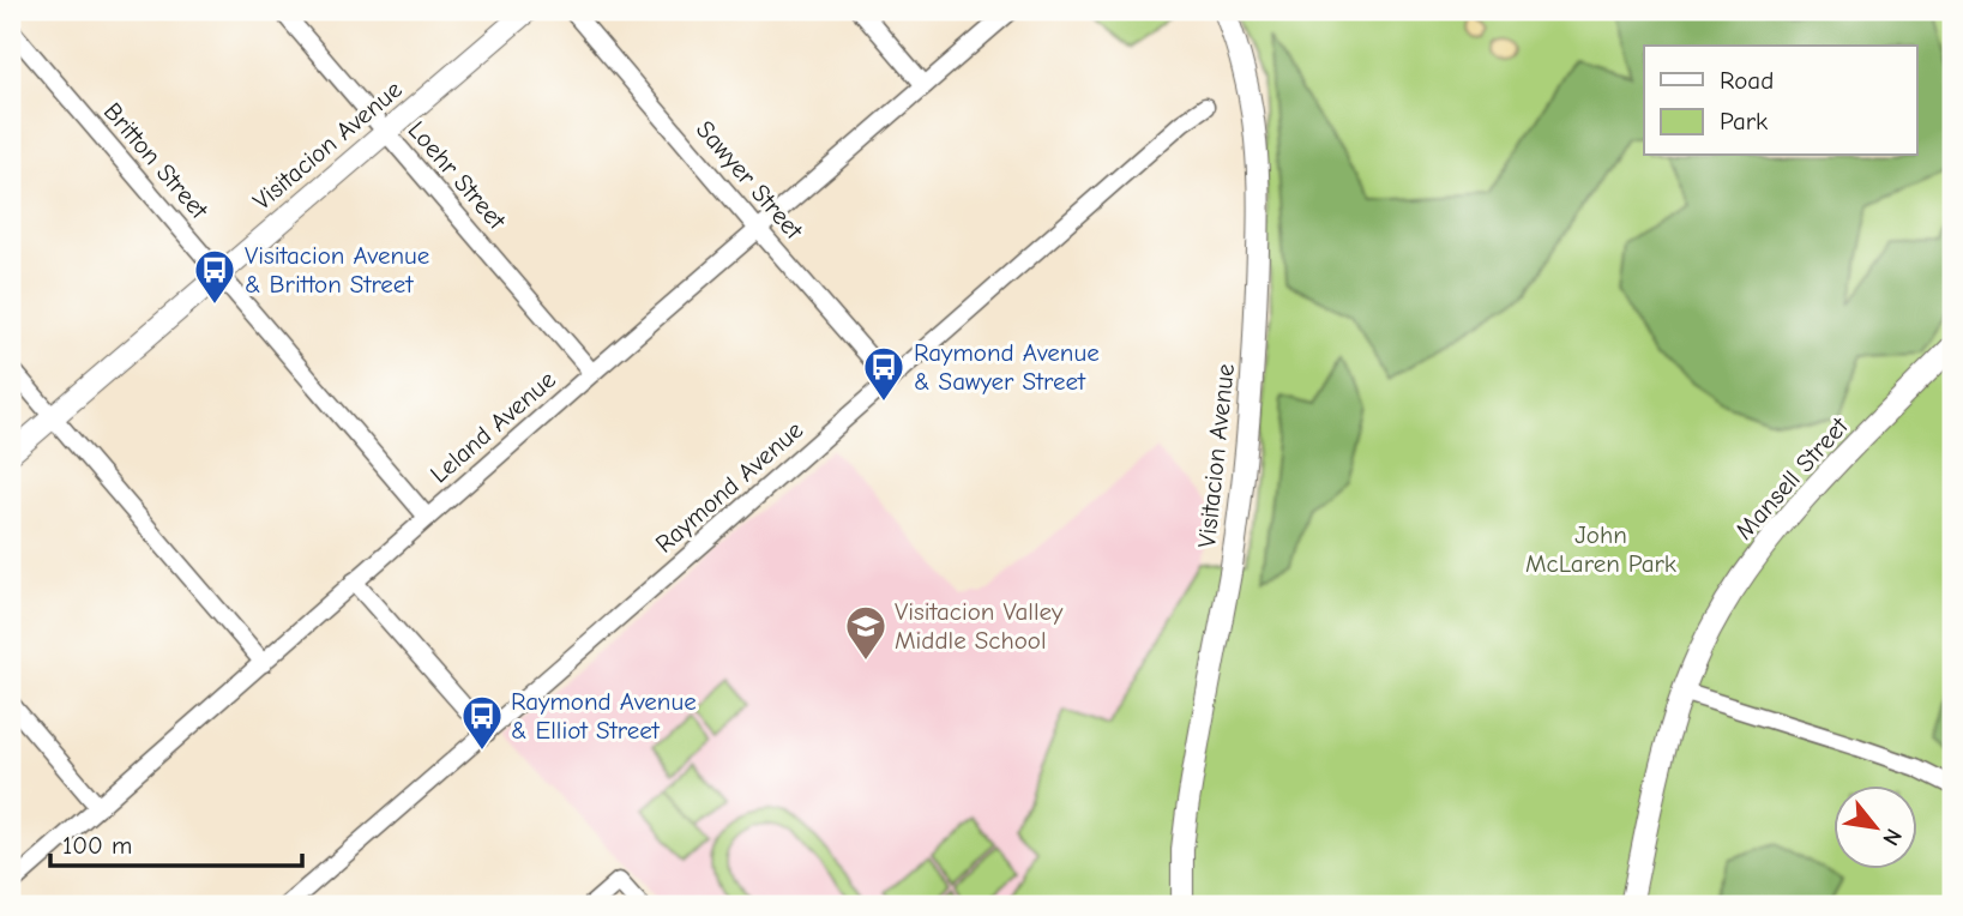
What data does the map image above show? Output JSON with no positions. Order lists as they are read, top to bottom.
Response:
{
  "streets": {
    "street": [
      "Visitacion Avenue",
      "Britton Street",
      "Loehr Street",
      "Sawyer Street",
      "Leland Avenue",
      "Mansell Street",
      "Raymond Avenue"
    ]
  },
  "crossings": [
    ["Visitacion Avenue", "Britton Street"],
    ["Visitacion Avenue", "Loehr Street"],
    ["Britton Street", "Leland Avenue"],
    ["Loehr Street", "Leland Avenue"],
    ["Sawyer Street", "Leland Avenue"],
    ["Sawyer Street", "Raymond Avenue"]
  ],
  "parks": ["John McLaren Park"],
  "places": {
    "bus stop": ["Visitacion Avenue & Britton Street", "Raymond Avenue & Sawyer Street", "Raymond Avenue & Elliot Street"],
    "school or university": ["Visitacion Valley Middle School"]
  },
  "legend": ["Road", "Park"],
  "scale_bar": "100 m",
  "north": "bottom right"
}
